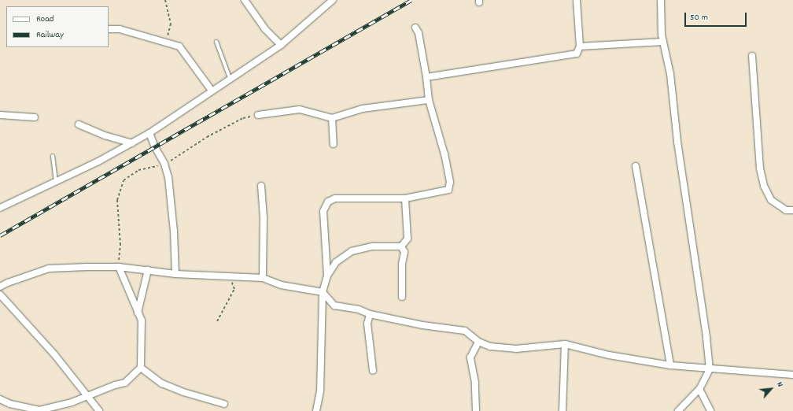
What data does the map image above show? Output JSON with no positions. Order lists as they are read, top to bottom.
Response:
{
  "legend": ["Road", "Railway"],
  "scale_bar": "50 m",
  "north": "top right"
}
